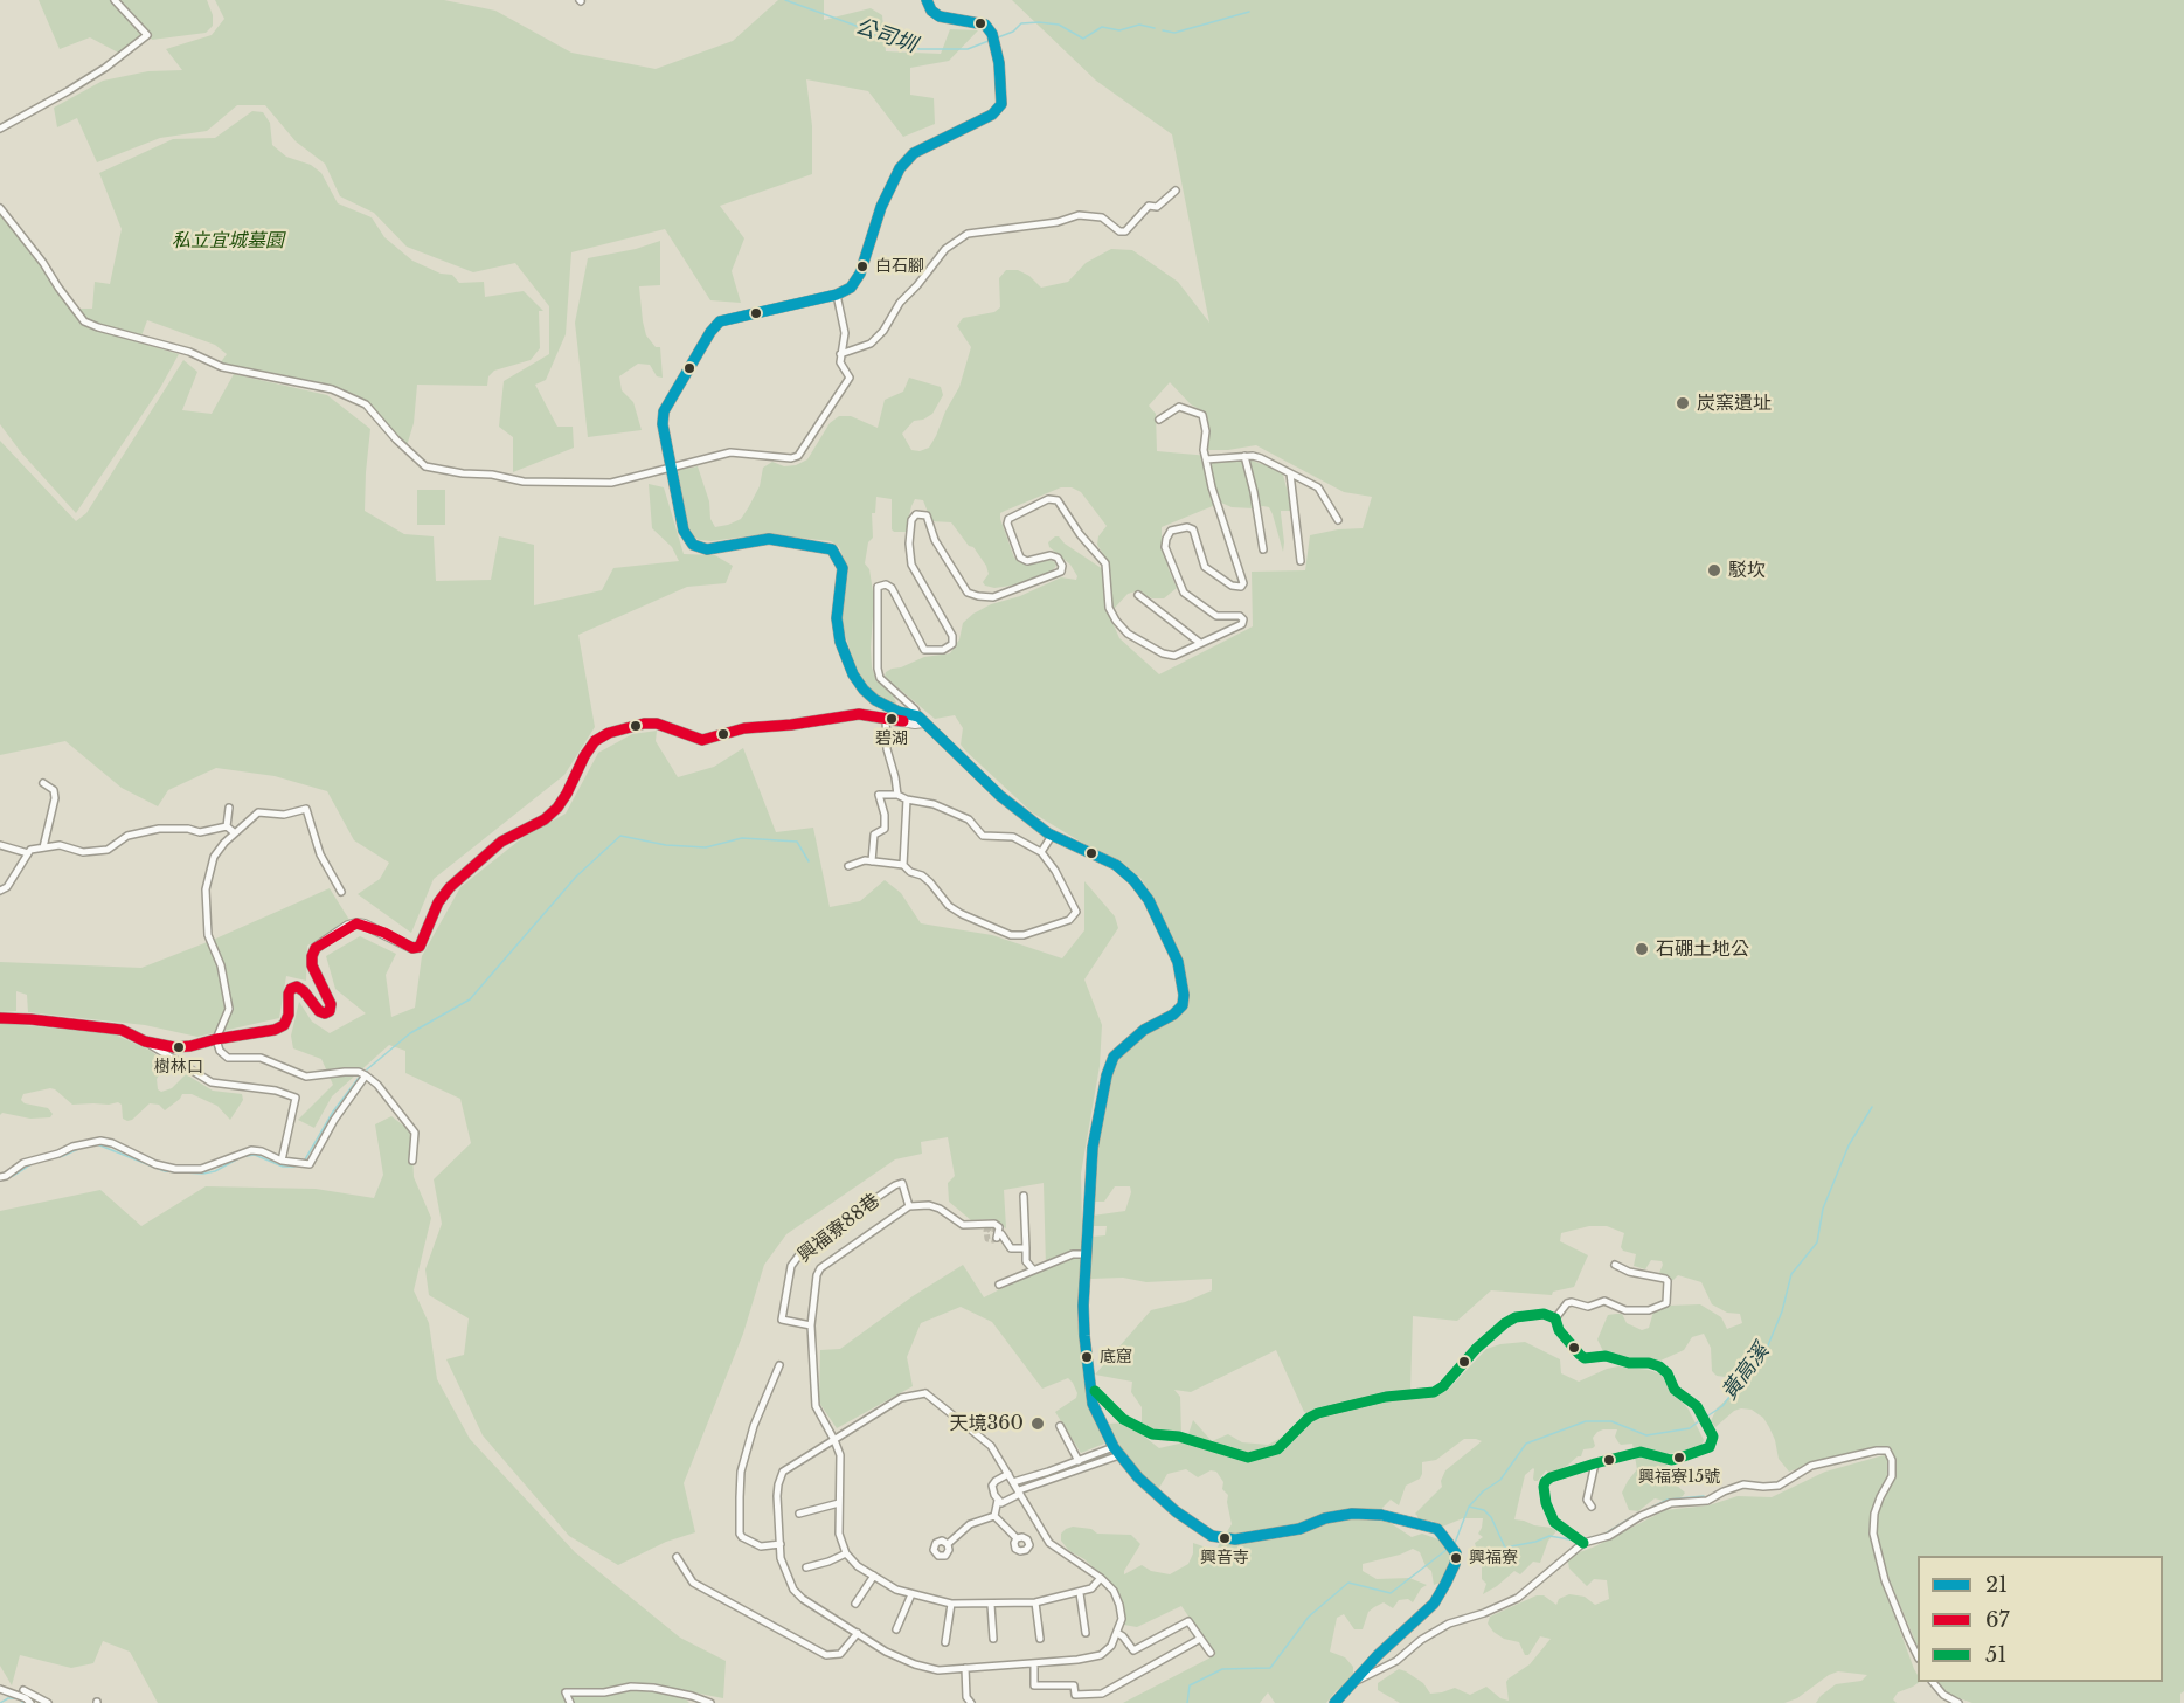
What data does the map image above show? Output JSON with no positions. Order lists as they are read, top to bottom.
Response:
{
  "streets": {
    "street": ["興福寮88巷"]
  },
  "water": ["公司圳", "黃高溪"],
  "parks": ["私立宜城墓園"],
  "places": [
    "白石腳",
    "炭窯遺址",
    "駁坎",
    "碧湖",
    "石硼土地公",
    "樹林口",
    "底窟",
    "天境360",
    "興福寮15號",
    "興音寺",
    "興福寮"
  ],
  "lines": ["transit line 21", "transit line 67", "transit line 51"],
  "legend": ["21", "67", "51"]
}
